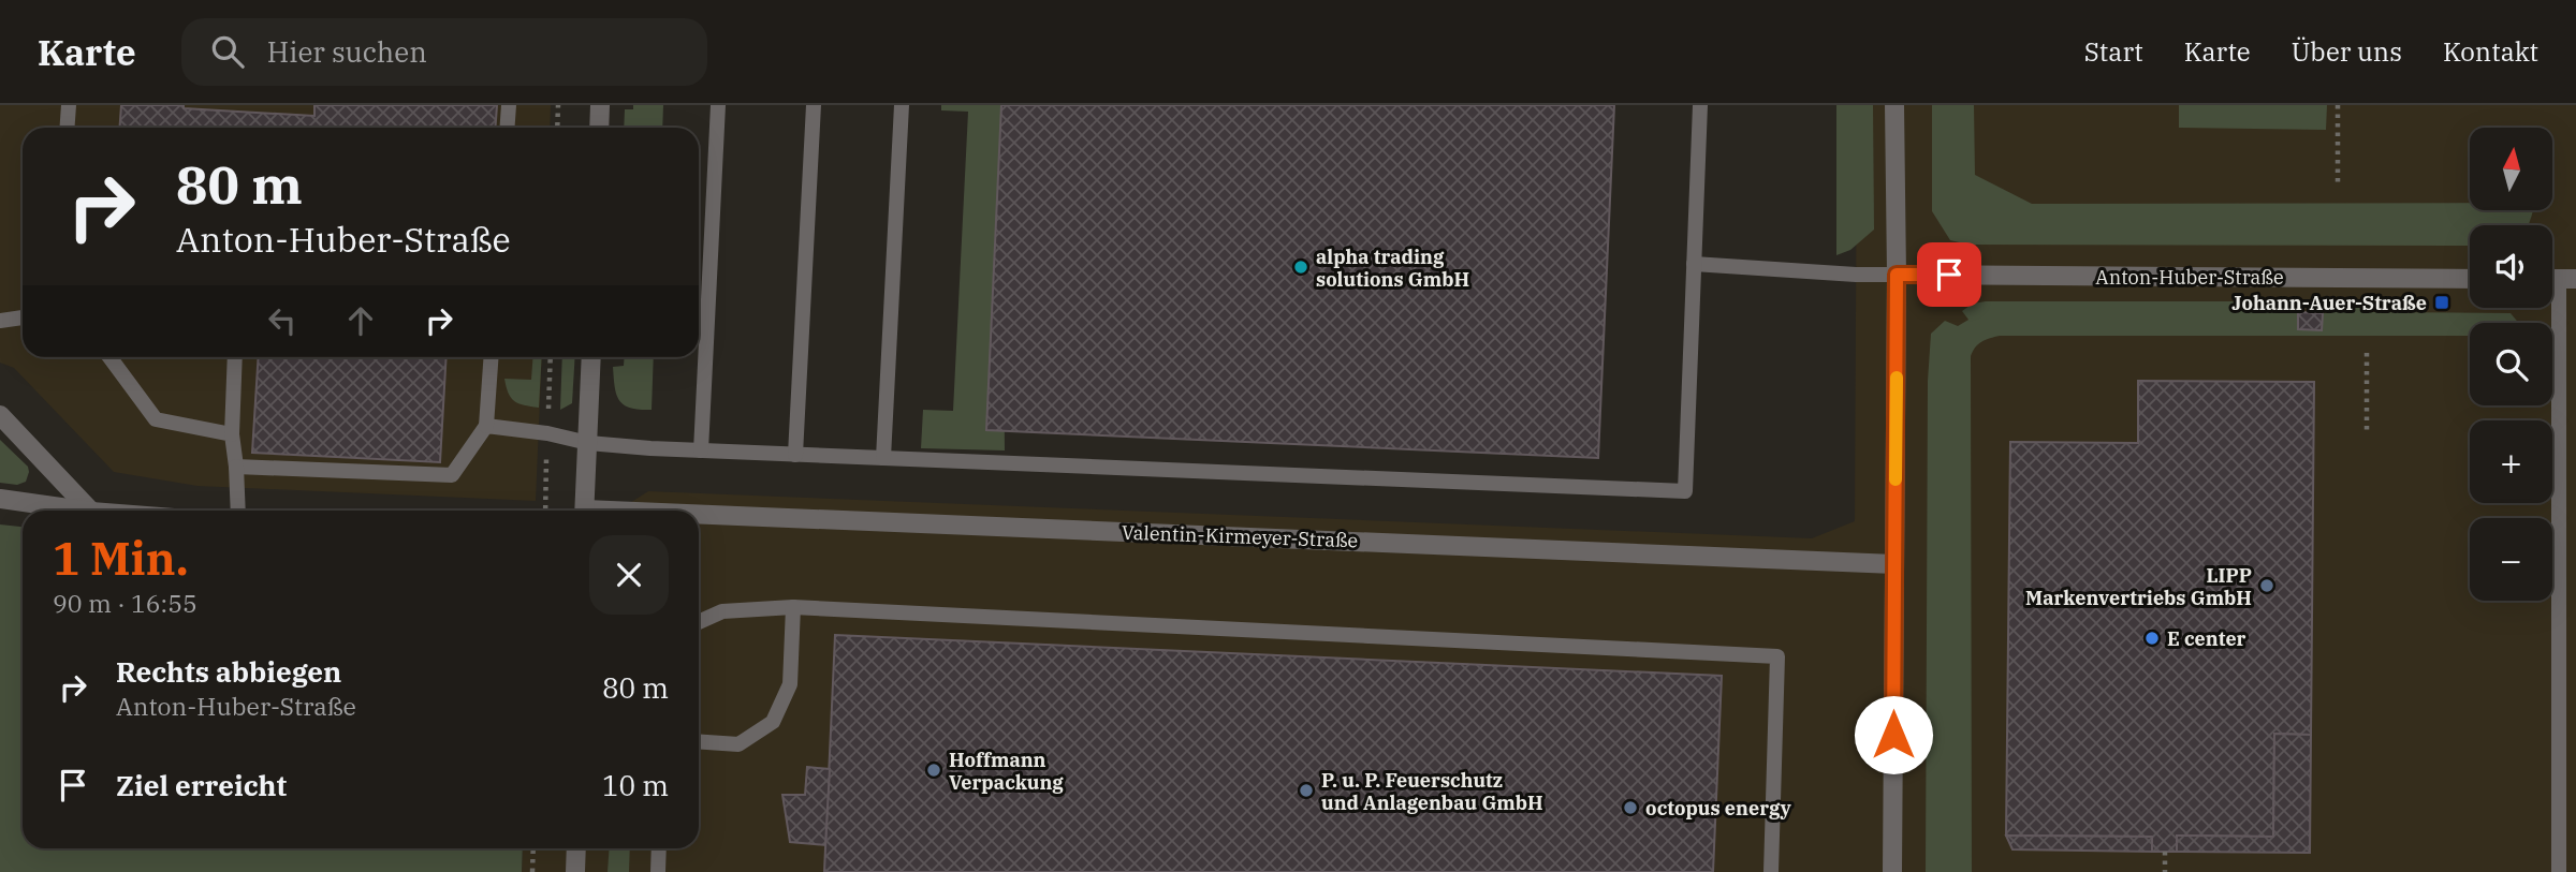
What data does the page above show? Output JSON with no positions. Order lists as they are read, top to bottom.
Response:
{
  "streets": {
    "street": ["Anton-Huber-Straße", "Valentin-Kirmeyer-Straße"]
  },
  "places": {
    "other": [
      "alpha trading solutions GmbH",
      "LIPP Markenvertriebs GmbH",
      "E center",
      "Hoffmann Verpackung",
      "P. u. P. Feuerschutz und Anlagenbau GmbH",
      "octopus energy"
    ],
    "transit": ["Johann-Auer-Straße"]
  },
  "north": "top",
  "page": {
    "header": "Karte",
    "search": "Hier suchen",
    "nav": [
      "Start",
      "Karte",
      "Über uns",
      "Kontakt"
    ],
    "map_buttons": ["+", "−"],
    "turn": ["80 m", "Anton-Huber-Straße"],
    "heading": ["1 Min.", "90 m · 16:55"],
    "list": [
      {
        "name": "Rechts abbiegen",
        "note": "Anton-Huber-Straße",
        "value": "80 m"
      },
      {
        "name": "Ziel erreicht",
        "value": "10 m"
      }
    ]
  }
}
